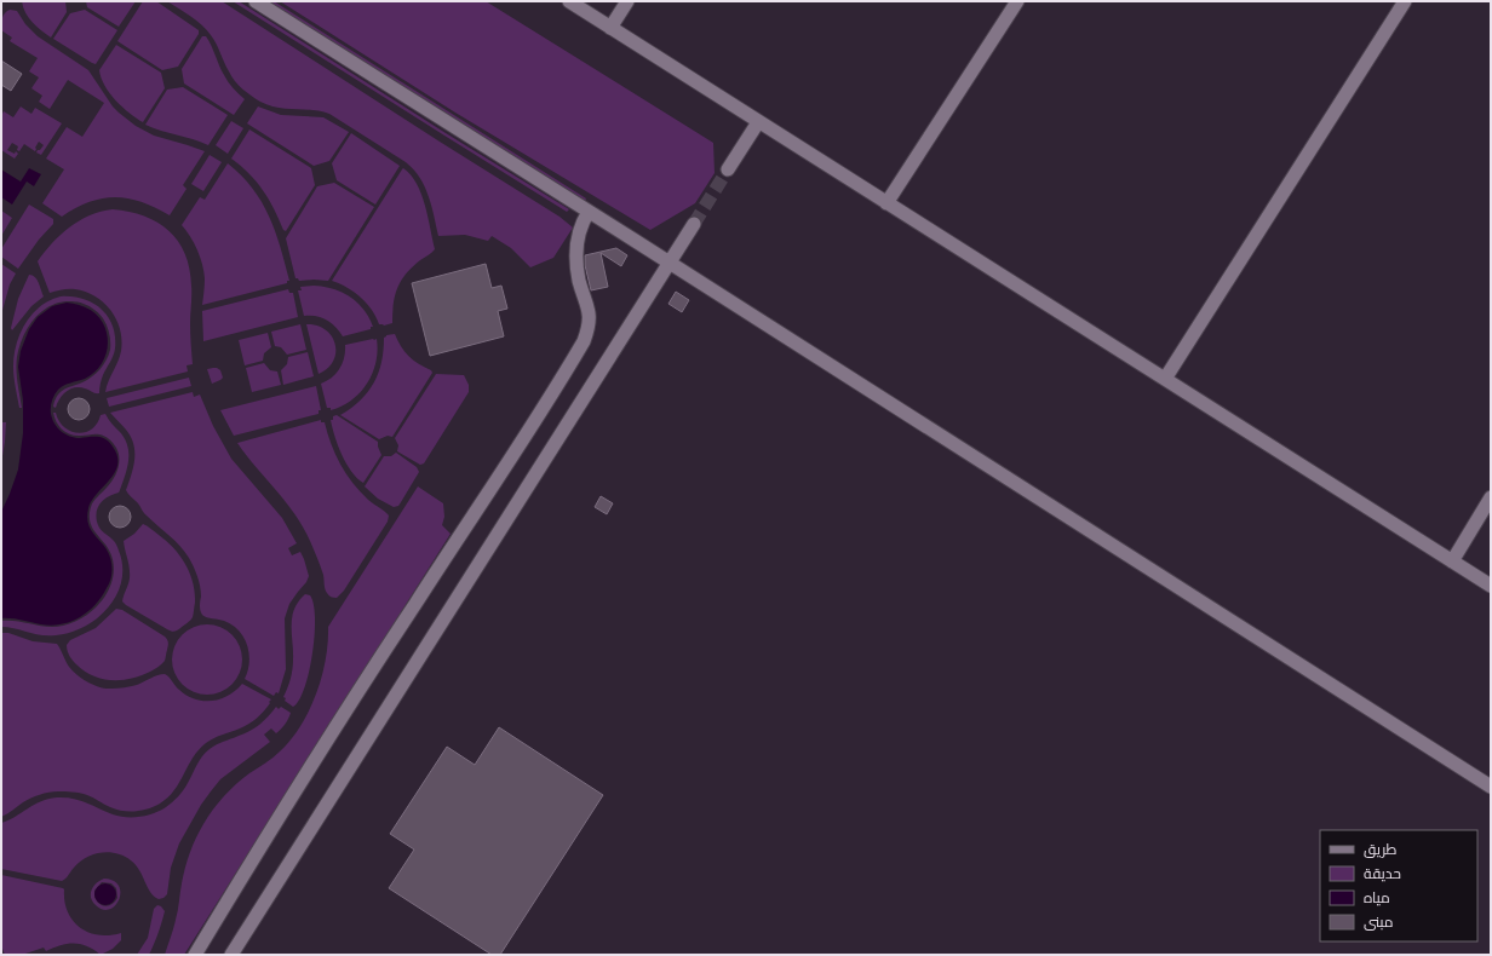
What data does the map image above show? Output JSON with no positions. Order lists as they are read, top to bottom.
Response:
{
  "legend": [
    "طريق",
    "حديقة",
    "مياه",
    "مبنى"
  ]
}
